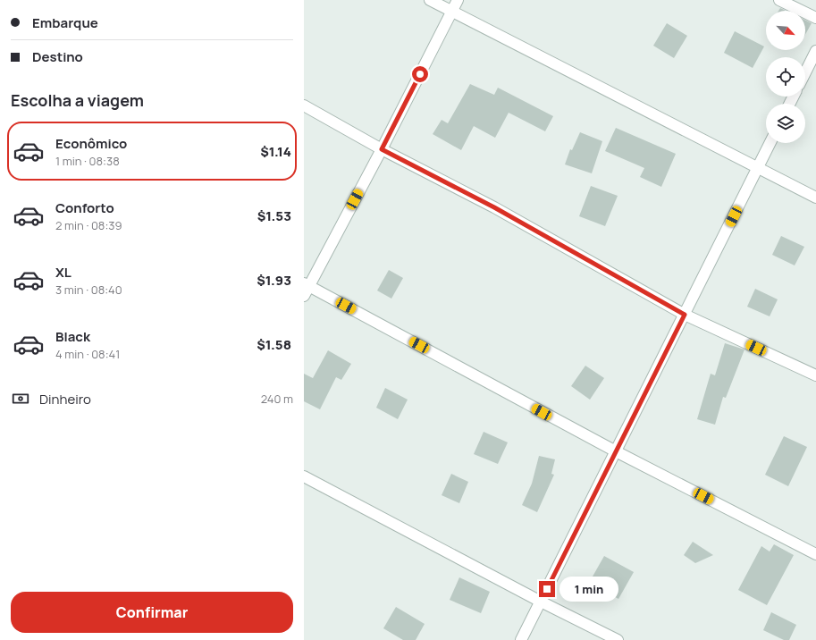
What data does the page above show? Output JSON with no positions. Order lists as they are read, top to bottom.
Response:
{
  "north": "bottom right",
  "page": {
    "banner": ["Embarque", "Destino"],
    "heading": "Escolha a viagem",
    "list": [
      {
        "name": "Econômico",
        "note": "1 min · 08:38",
        "value": "$1.14"
      },
      {
        "name": "Conforto",
        "note": "2 min · 08:39",
        "value": "$1.53"
      },
      {
        "name": "XL",
        "note": "3 min · 08:40",
        "value": "$1.93"
      },
      {
        "name": "Black",
        "note": "4 min · 08:41",
        "value": "$1.58"
      }
    ],
    "pay": ["Dinheiro", "240 m"],
    "bubble": "1 min",
    "buttons": "Confirmar"
  }
}
